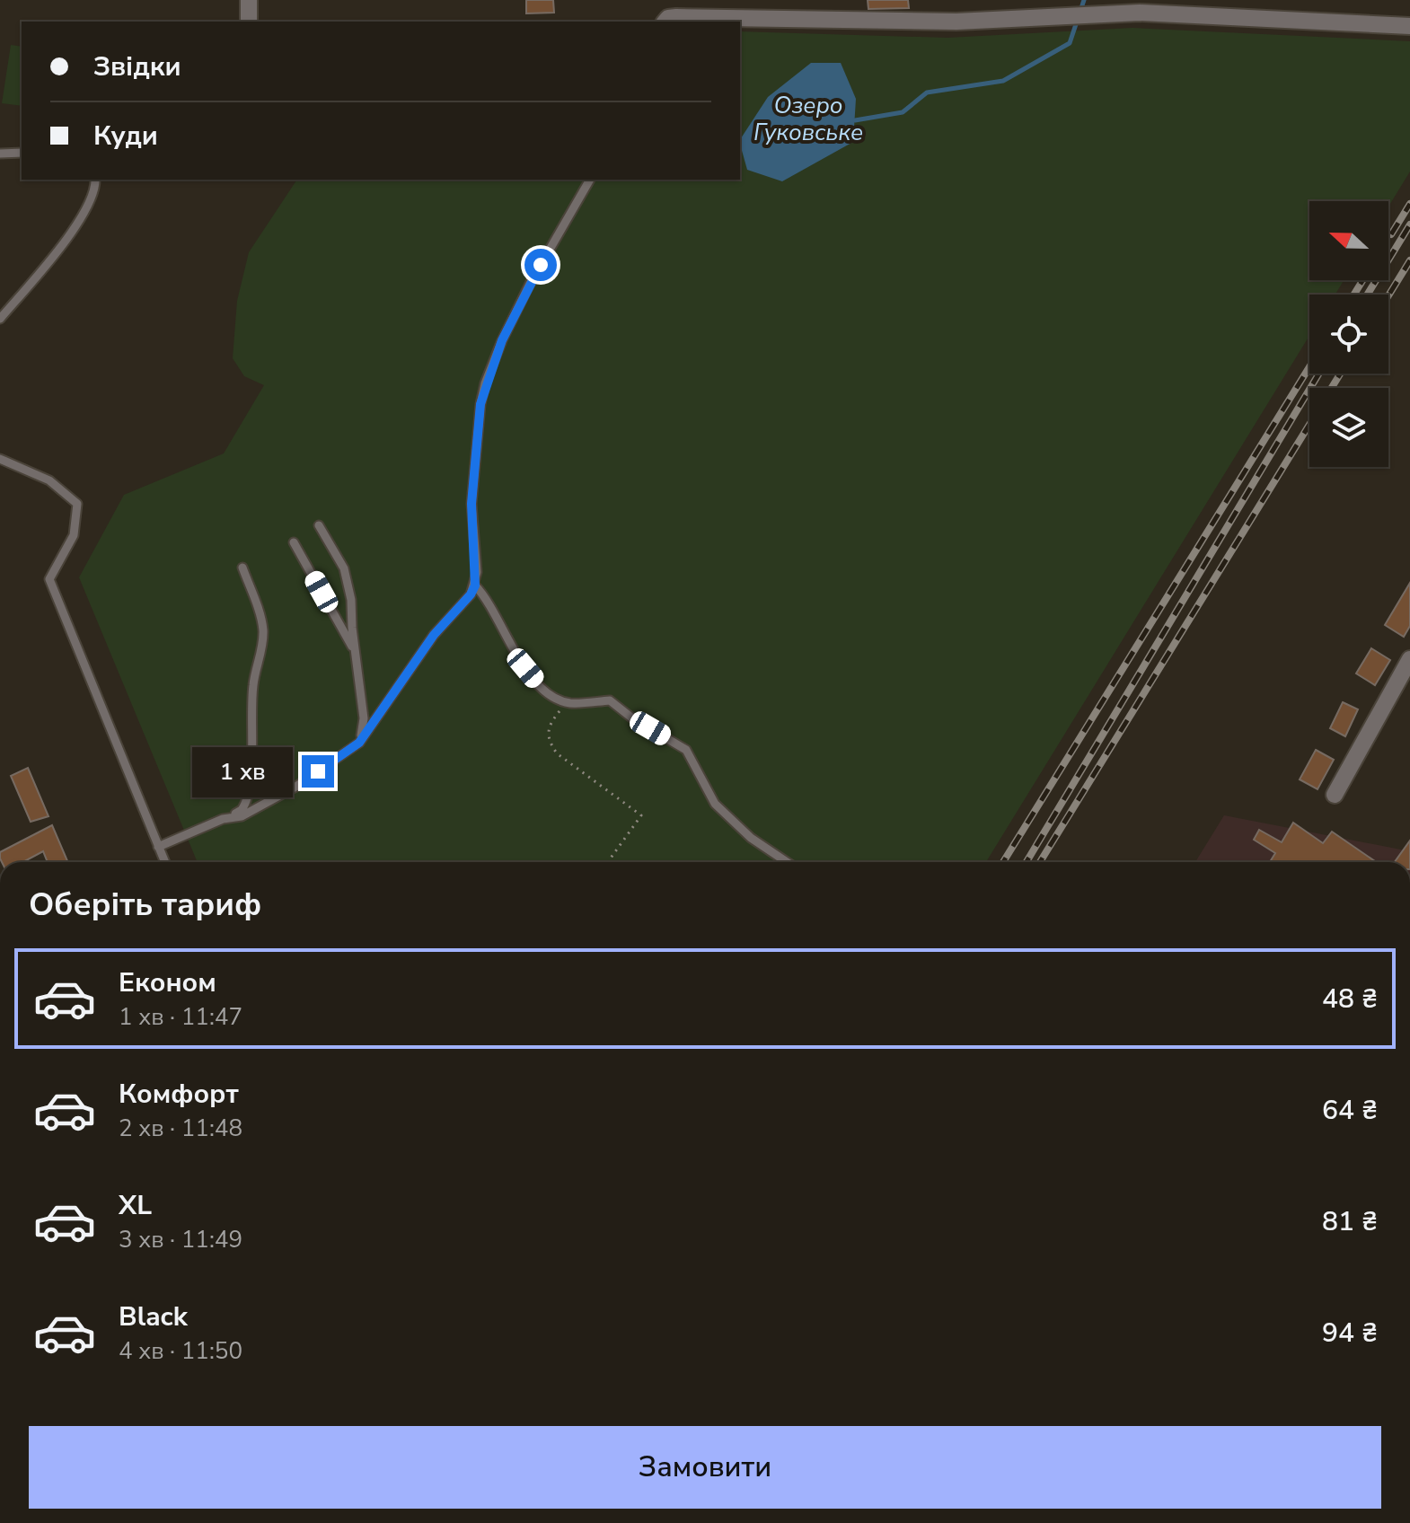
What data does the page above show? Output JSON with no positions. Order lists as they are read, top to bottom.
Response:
{
  "water": ["Озеро Гуковське"],
  "north": "left",
  "page": {
    "banner": ["Звідки", "Куди"],
    "bubble": "1 хв",
    "heading": "Оберіть тариф",
    "list": [
      {
        "name": "Економ",
        "note": "1 хв · 11:47",
        "value": "48 ₴"
      },
      {
        "name": "Комфорт",
        "note": "2 хв · 11:48",
        "value": "64 ₴"
      },
      {
        "name": "XL",
        "note": "3 хв · 11:49",
        "value": "81 ₴"
      },
      {
        "name": "Black",
        "note": "4 хв · 11:50",
        "value": "94 ₴"
      }
    ],
    "buttons": "Замовити"
  }
}
